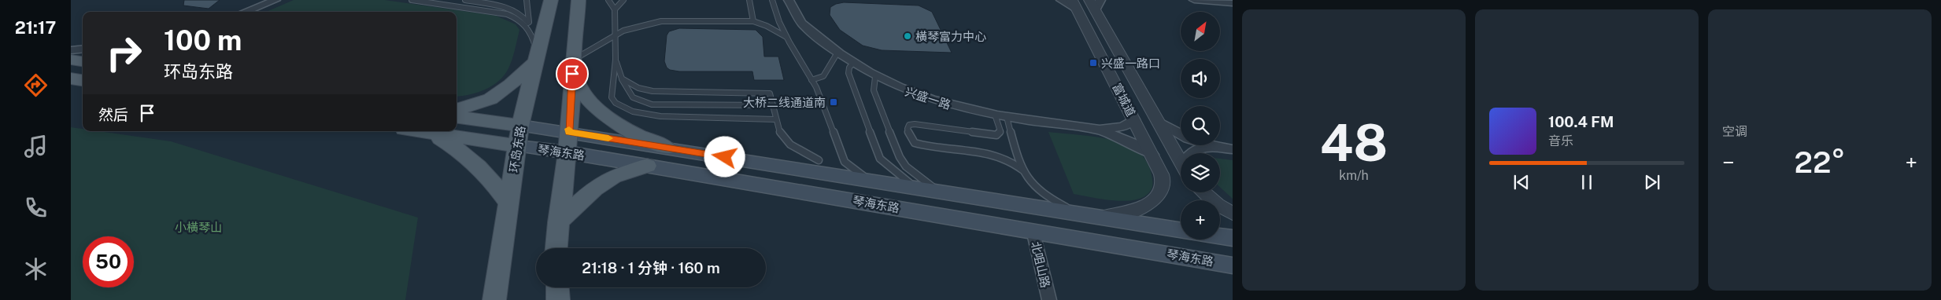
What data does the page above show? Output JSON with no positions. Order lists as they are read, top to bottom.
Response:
{
  "streets": {
    "main road": ["环岛东路", "琴海东路"],
    "street": ["兴盛一路", "富城道", "北咀山路"]
  },
  "crossings": [
    ["富城道", "琴海东路"],
    ["环岛东路", "琴海东路"],
    ["琴海东路", "北咀山路"]
  ],
  "parks": ["小橫琴山"],
  "places": {
    "other": ["橫琴富力中心"],
    "transit": ["兴盛一路口", "大桥二线通道南"]
  },
  "north": "top right",
  "page": {
    "tabs": "21:17",
    "tile": [
      ["48", "km/h"],
      "空调"
    ],
    "map_buttons": "+",
    "turn": ["100 m", "环岛东路"],
    "then": "然后",
    "song": ["100.4 FM", "音乐"],
    "heat": ["−", "22°", "+"],
    "limit": "50",
    "trip": "21:18 · 1 分钟 · 160 m"
  }
}
